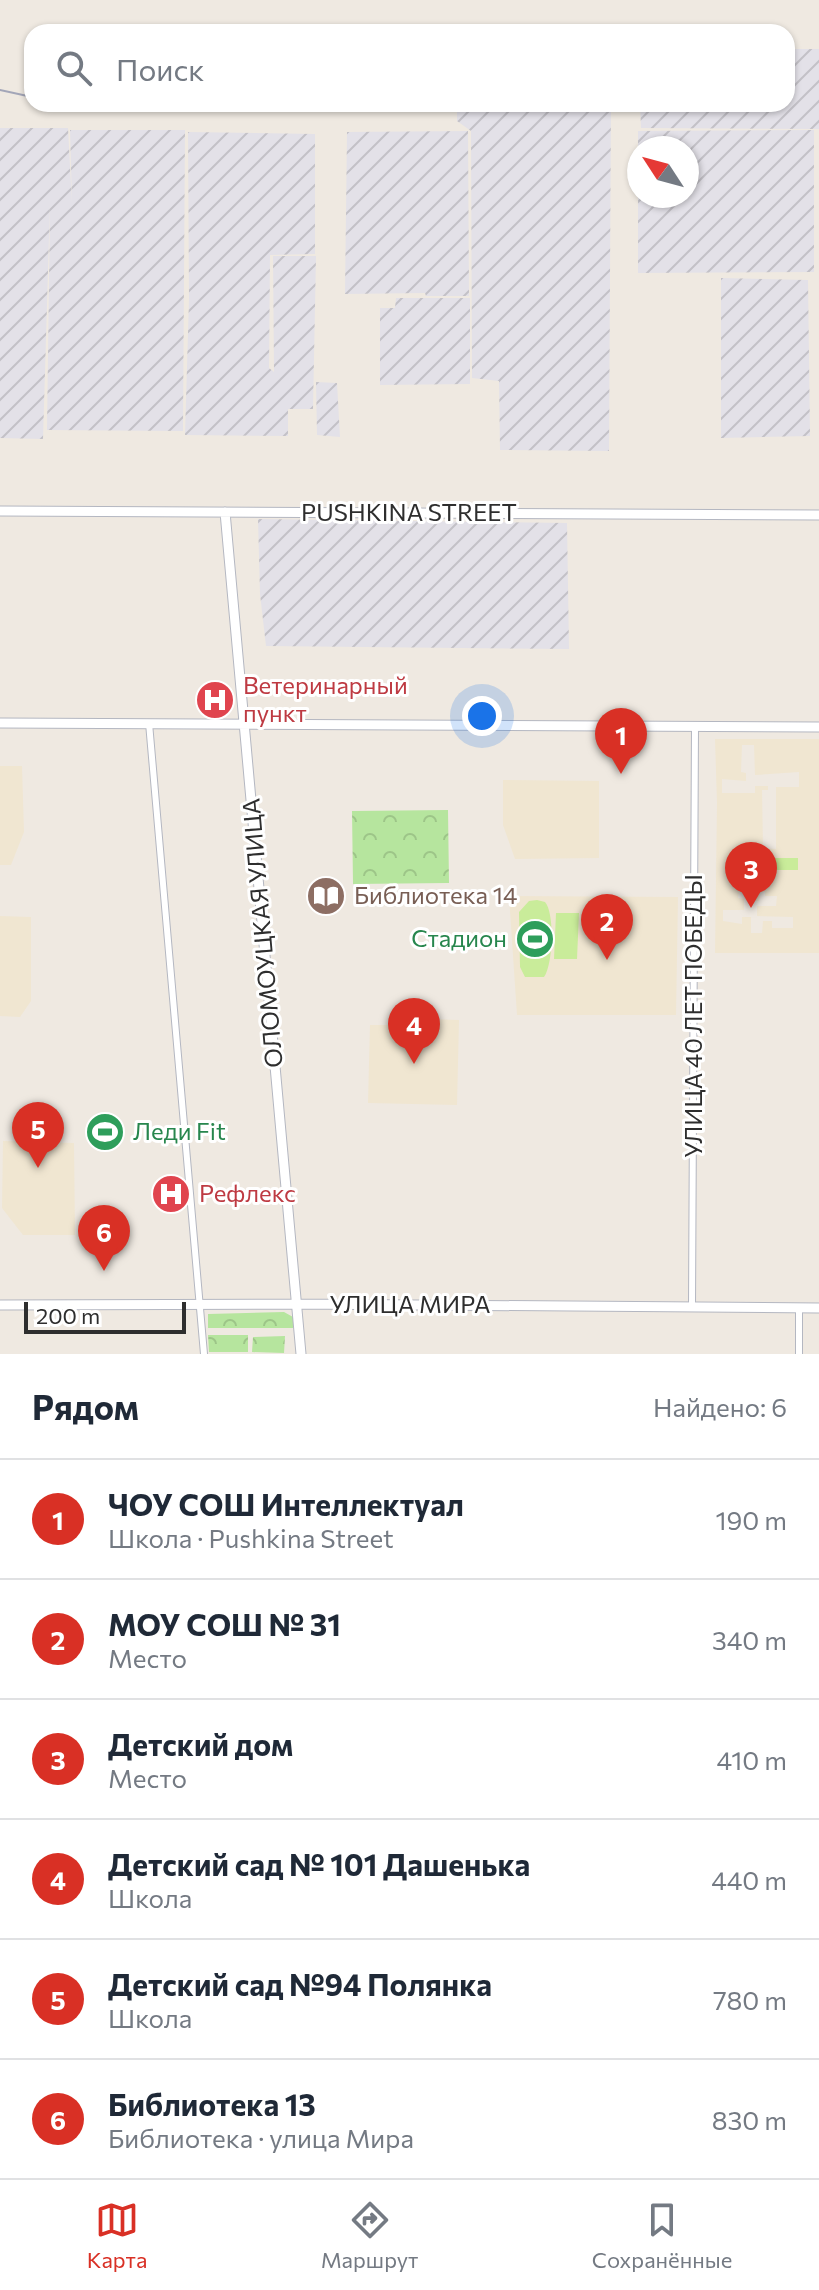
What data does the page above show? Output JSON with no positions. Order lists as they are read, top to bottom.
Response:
{
  "streets": {
    "street": [
      "PUSHKINA STREET",
      "ОЛОМОУЦКАЯ УЛИЦА",
      "УЛИЦА 40 ЛЕТ ПОБЕДЫ",
      "УЛИЦА МИРА"
    ]
  },
  "crossings": [
    ["PUSHKINA STREET", "ОЛОМОУЦКАЯ УЛИЦА"],
    ["ОЛОМОУЦКАЯ УЛИЦА", "УЛИЦА МИРА"],
    ["УЛИЦА 40 ЛЕТ ПОБЕДЫ", "УЛИЦА МИРА"]
  ],
  "places": {
    "hospital": ["Ветеринарный пункт", "Рефлекс"],
    "library": ["Библиотека 14"],
    "sports": ["Стадион", "Леди Fit"]
  },
  "scale_bar": "200 m",
  "north": "top left",
  "page": {
    "search": "Поиск",
    "pins": [
      "1",
      "3",
      "2",
      "4",
      "5",
      "6"
    ],
    "scale": "200 m",
    "heading": ["Рядом", "Найдено: 6"],
    "list": [
      {
        "mark": "1",
        "name": "ЧОУ СОШ Интеллектуал",
        "note": "Школа · Pushkina Street",
        "value": "190 m"
      },
      {
        "mark": "2",
        "name": "МОУ СОШ № 31",
        "note": "Место",
        "value": "340 m"
      },
      {
        "mark": "3",
        "name": "Детский дом",
        "note": "Место",
        "value": "410 m"
      },
      {
        "mark": "4",
        "name": "Детский сад № 101 Дашенька",
        "note": "Школа",
        "value": "440 m"
      },
      {
        "mark": "5",
        "name": "Детский сад №94 Полянка",
        "note": "Школа",
        "value": "780 m"
      },
      {
        "mark": "6",
        "name": "Библиотека 13",
        "note": "Библиотека · улица Мира",
        "value": "830 m"
      }
    ],
    "nav": ["Карта", "Маршрут", "Сохранённые"]
  }
}
